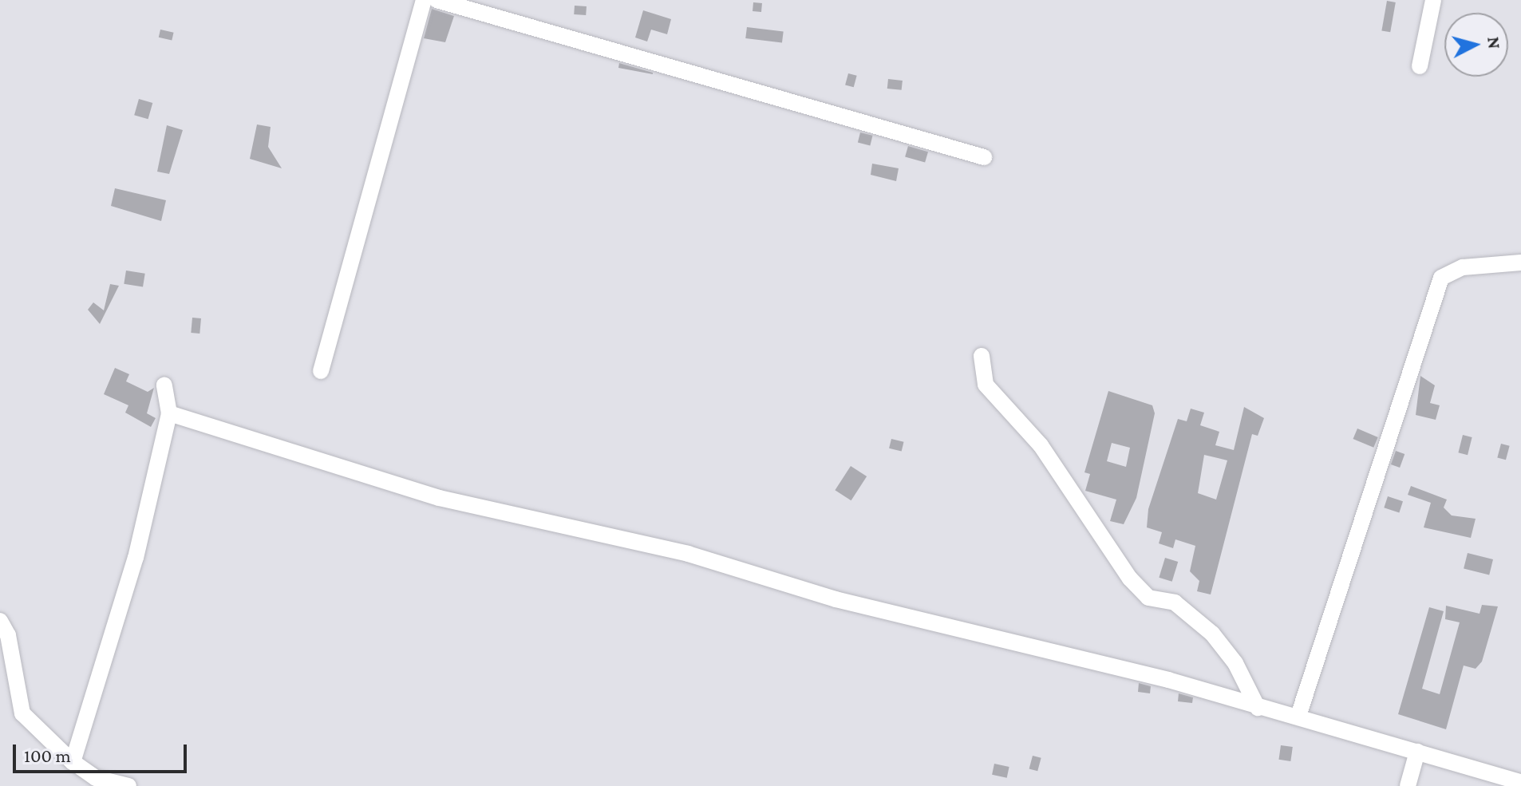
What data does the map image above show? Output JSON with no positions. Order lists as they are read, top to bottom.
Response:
{
  "scale_bar": "100 m",
  "north": "right"
}
